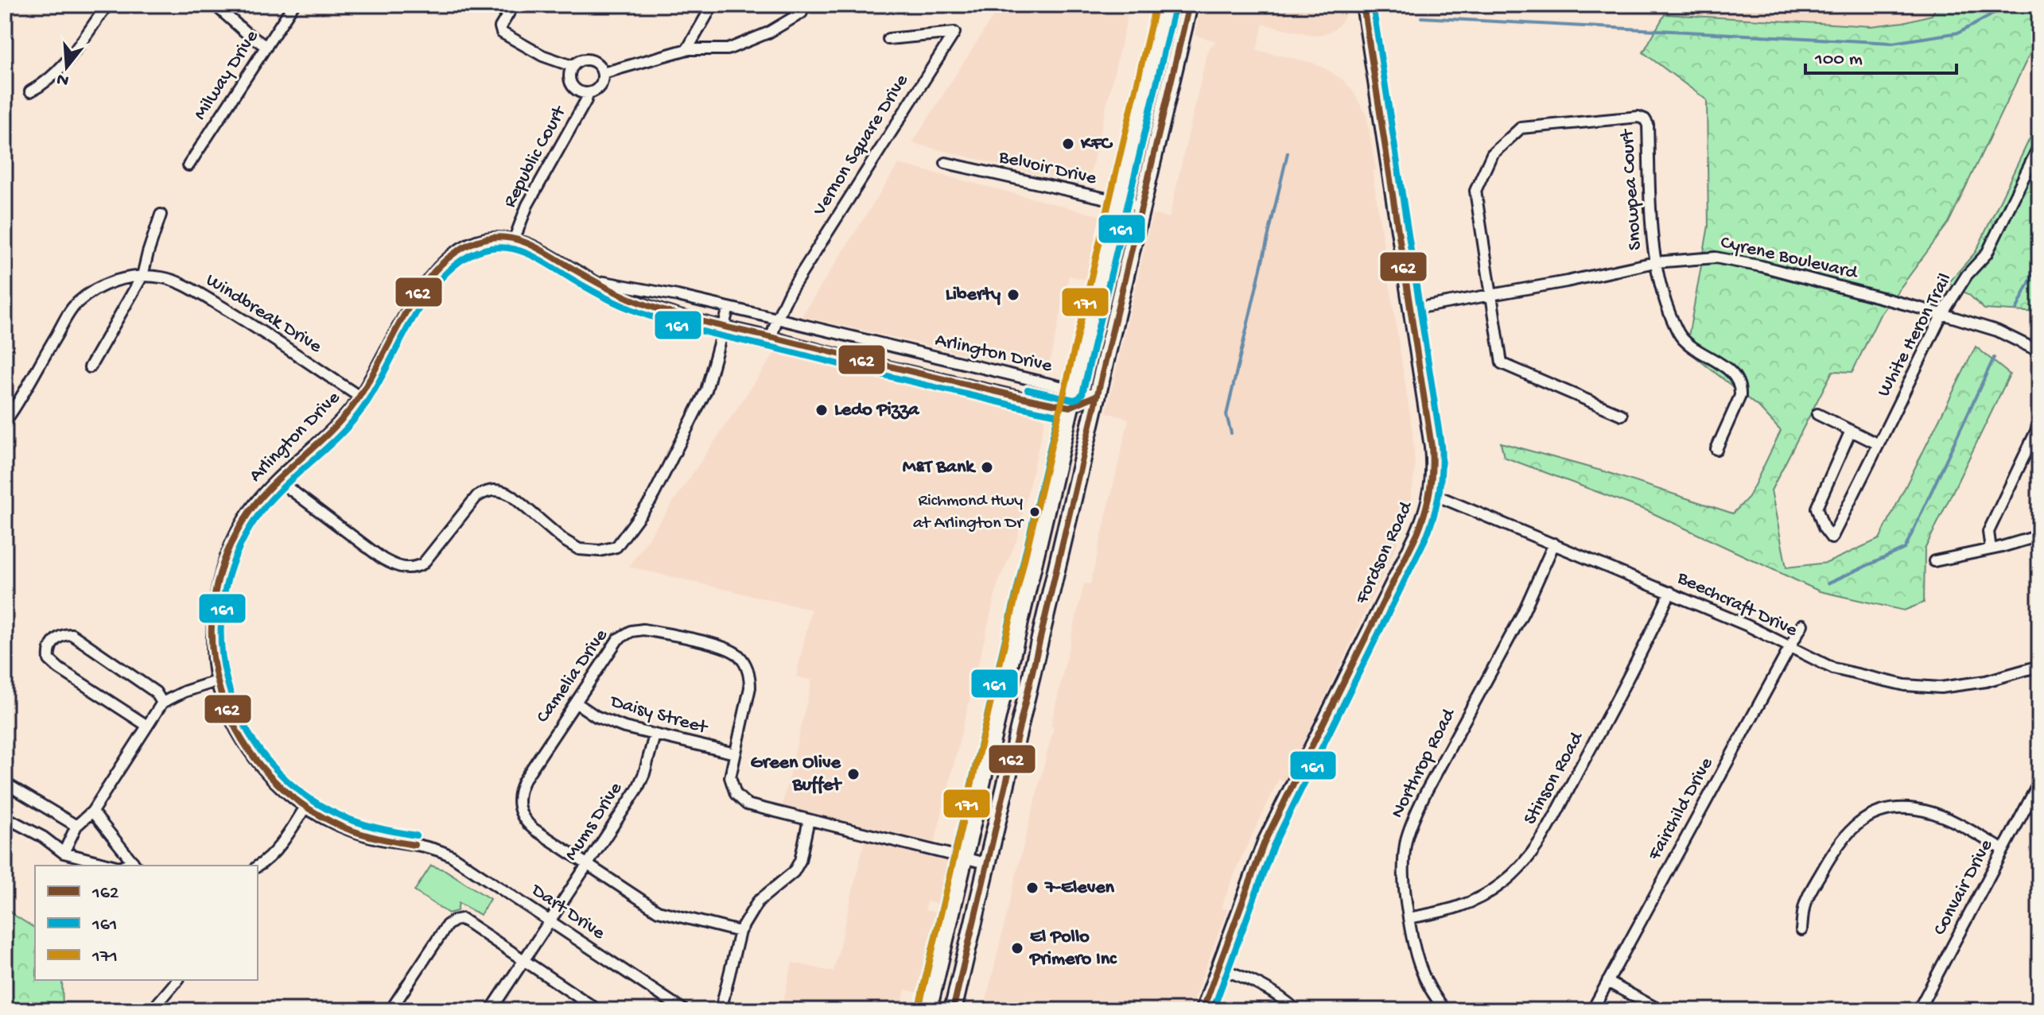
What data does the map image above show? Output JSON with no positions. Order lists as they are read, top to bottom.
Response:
{
  "streets": {
    "street": [
      "Milway Drive",
      "Vernon Square Drive",
      "Republic Court",
      "Belvoir Drive",
      "Snowpea Court",
      "Cyrene Boulevard",
      "Windbreak Drive",
      "White Heron Trail",
      "Arlington Drive",
      "Fordson Road",
      "Beechcraft Drive",
      "Camelia Drive",
      "Daisy Street",
      "Northrop Road",
      "Stinson Road",
      "Fairchild Drive",
      "Mums Drive",
      "Convair Drive",
      "Dart Drive"
    ]
  },
  "crossings": [
    ["Vernon Square Drive", "Arlington Drive"],
    ["Republic Court", "Arlington Drive"],
    ["Snowpea Court", "Cyrene Boulevard"],
    ["Cyrene Boulevard", "White Heron Trail"],
    ["Cyrene Boulevard", "Fordson Road"],
    ["Windbreak Drive", "Arlington Drive"],
    ["Arlington Drive", "Dart Drive"],
    ["Fordson Road", "Beechcraft Drive"],
    ["Beechcraft Drive", "Northrop Road"],
    ["Beechcraft Drive", "Stinson Road"],
    ["Beechcraft Drive", "Fairchild Drive"],
    ["Camelia Drive", "Daisy Street"],
    ["Camelia Drive", "Mums Drive"],
    ["Daisy Street", "Mums Drive"],
    ["Northrop Road", "Stinson Road"],
    ["Mums Drive", "Dart Drive"]
  ],
  "places": [
    "KFC",
    "Liberty",
    "Ledo Pizza",
    "M&T Bank",
    "Richmond Hwy at Arlington Dr",
    "Green Olive Buffet",
    "7-Eleven",
    "El Pollo Primero Inc"
  ],
  "lines": ["transit line 162", "transit line 161", "transit line 171"],
  "legend": ["162", "161", "171"],
  "scale_bar": "100 m",
  "north": "bottom"
}
